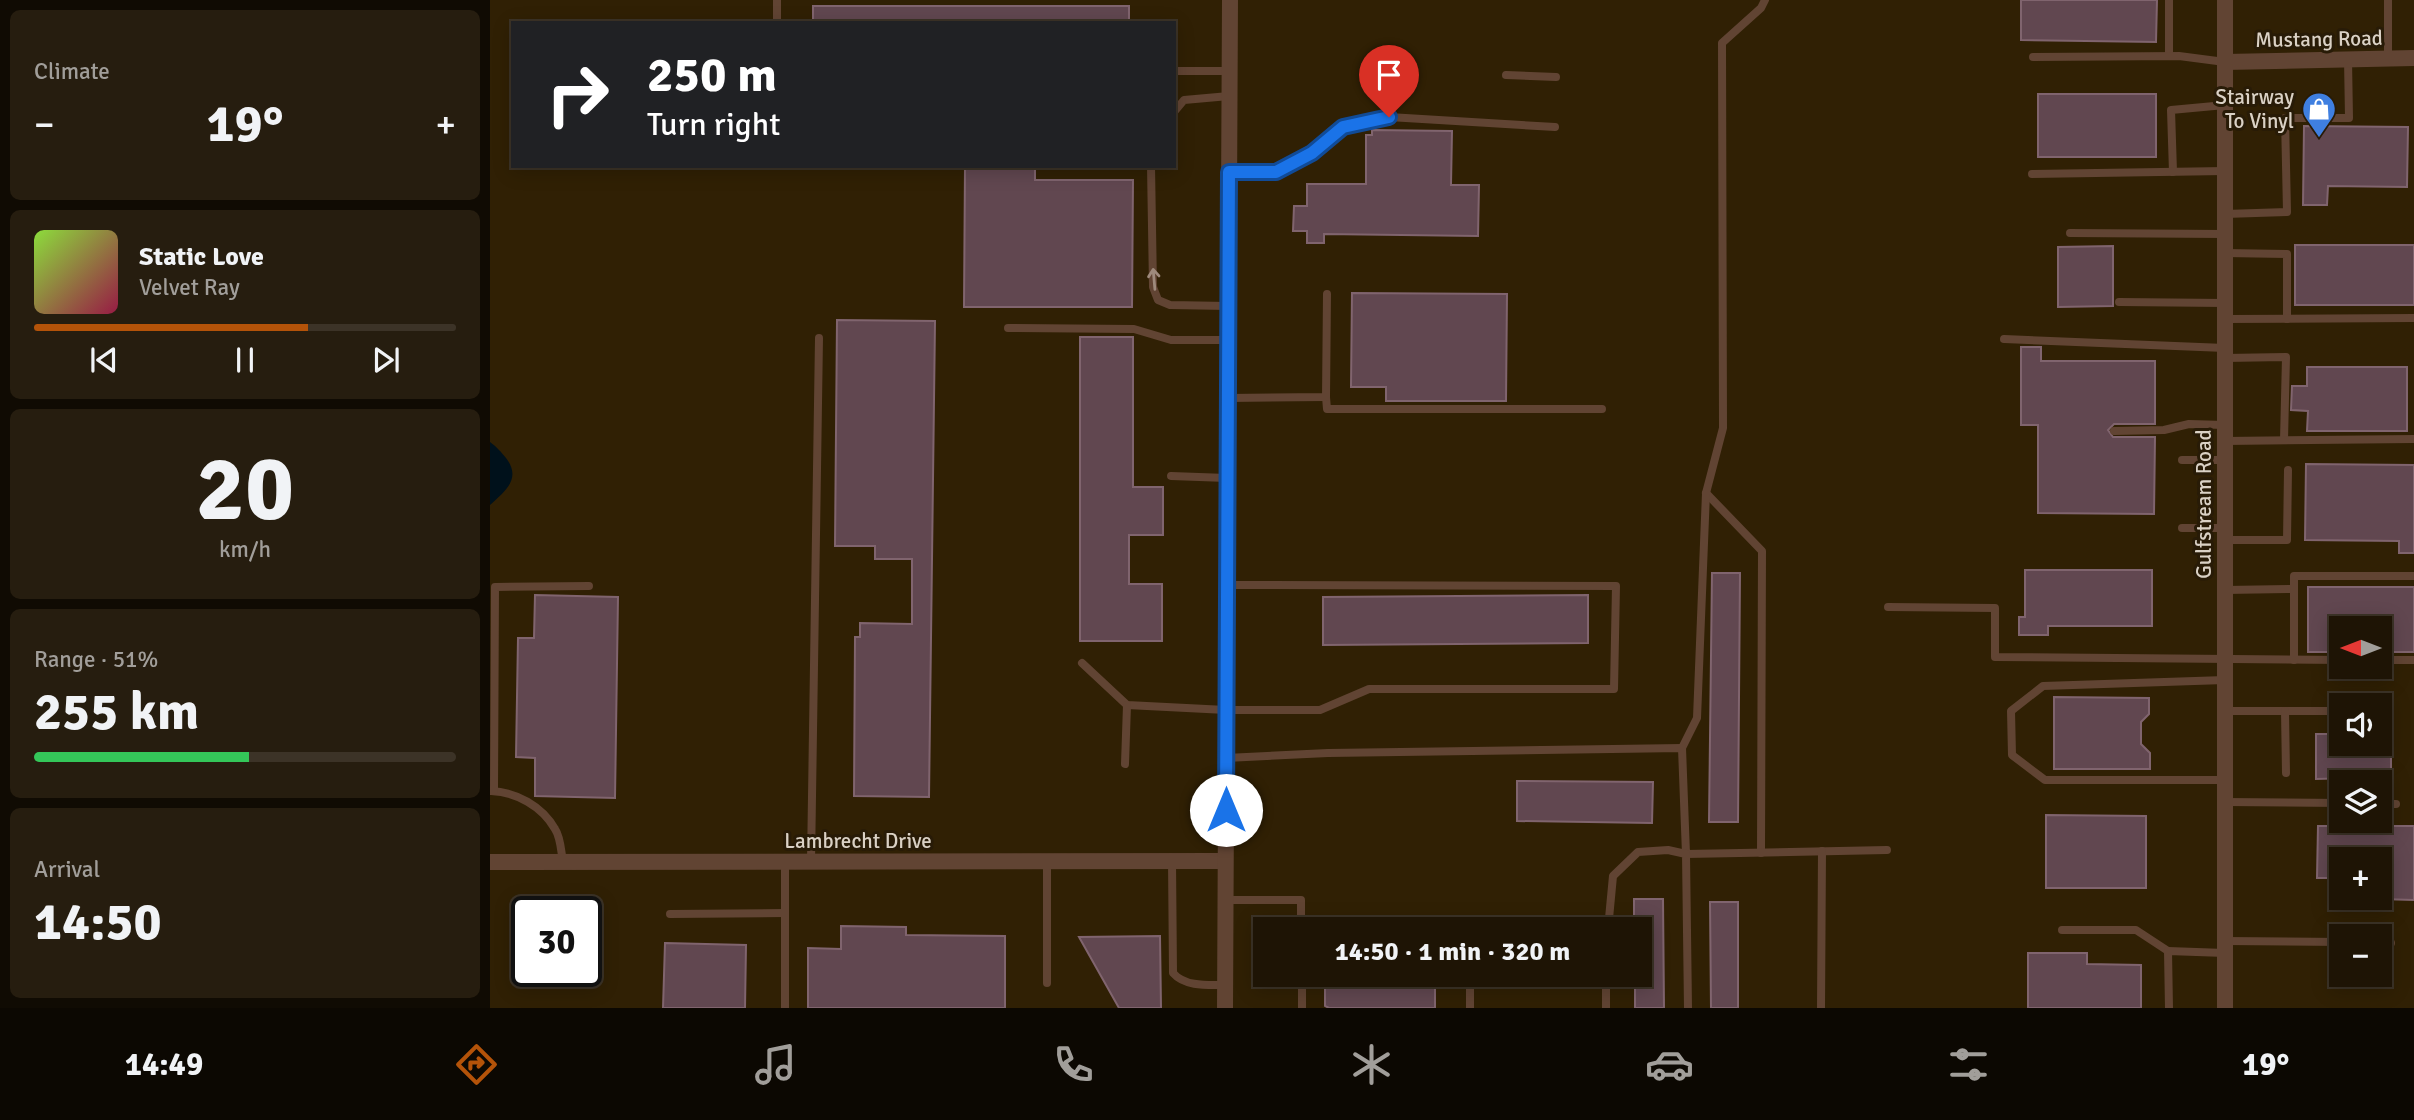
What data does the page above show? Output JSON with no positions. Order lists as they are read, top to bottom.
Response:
{
  "streets": {
    "street": ["Mustang Road", "Gulfstream Road", "Lambrecht Drive"]
  },
  "crossings": [
    ["Mustang Road", "Gulfstream Road"]
  ],
  "places": {
    "shop": ["Stairway To Vinyl"]
  },
  "north": "left",
  "page": {
    "tile": [
      "Climate",
      ["20", "km/h"],
      ["Range · 51%", "255 km"],
      ["Arrival", "14:50"]
    ],
    "turn": ["250 m", "Turn right"],
    "heat": ["−", "19°", "+"],
    "song": ["Static Love", "Velvet Ray"],
    "map_buttons": ["+", "−"],
    "limit": "30",
    "trip": "14:50 · 1 min · 320 m",
    "tabs": ["14:49", "19°"]
  }
}
